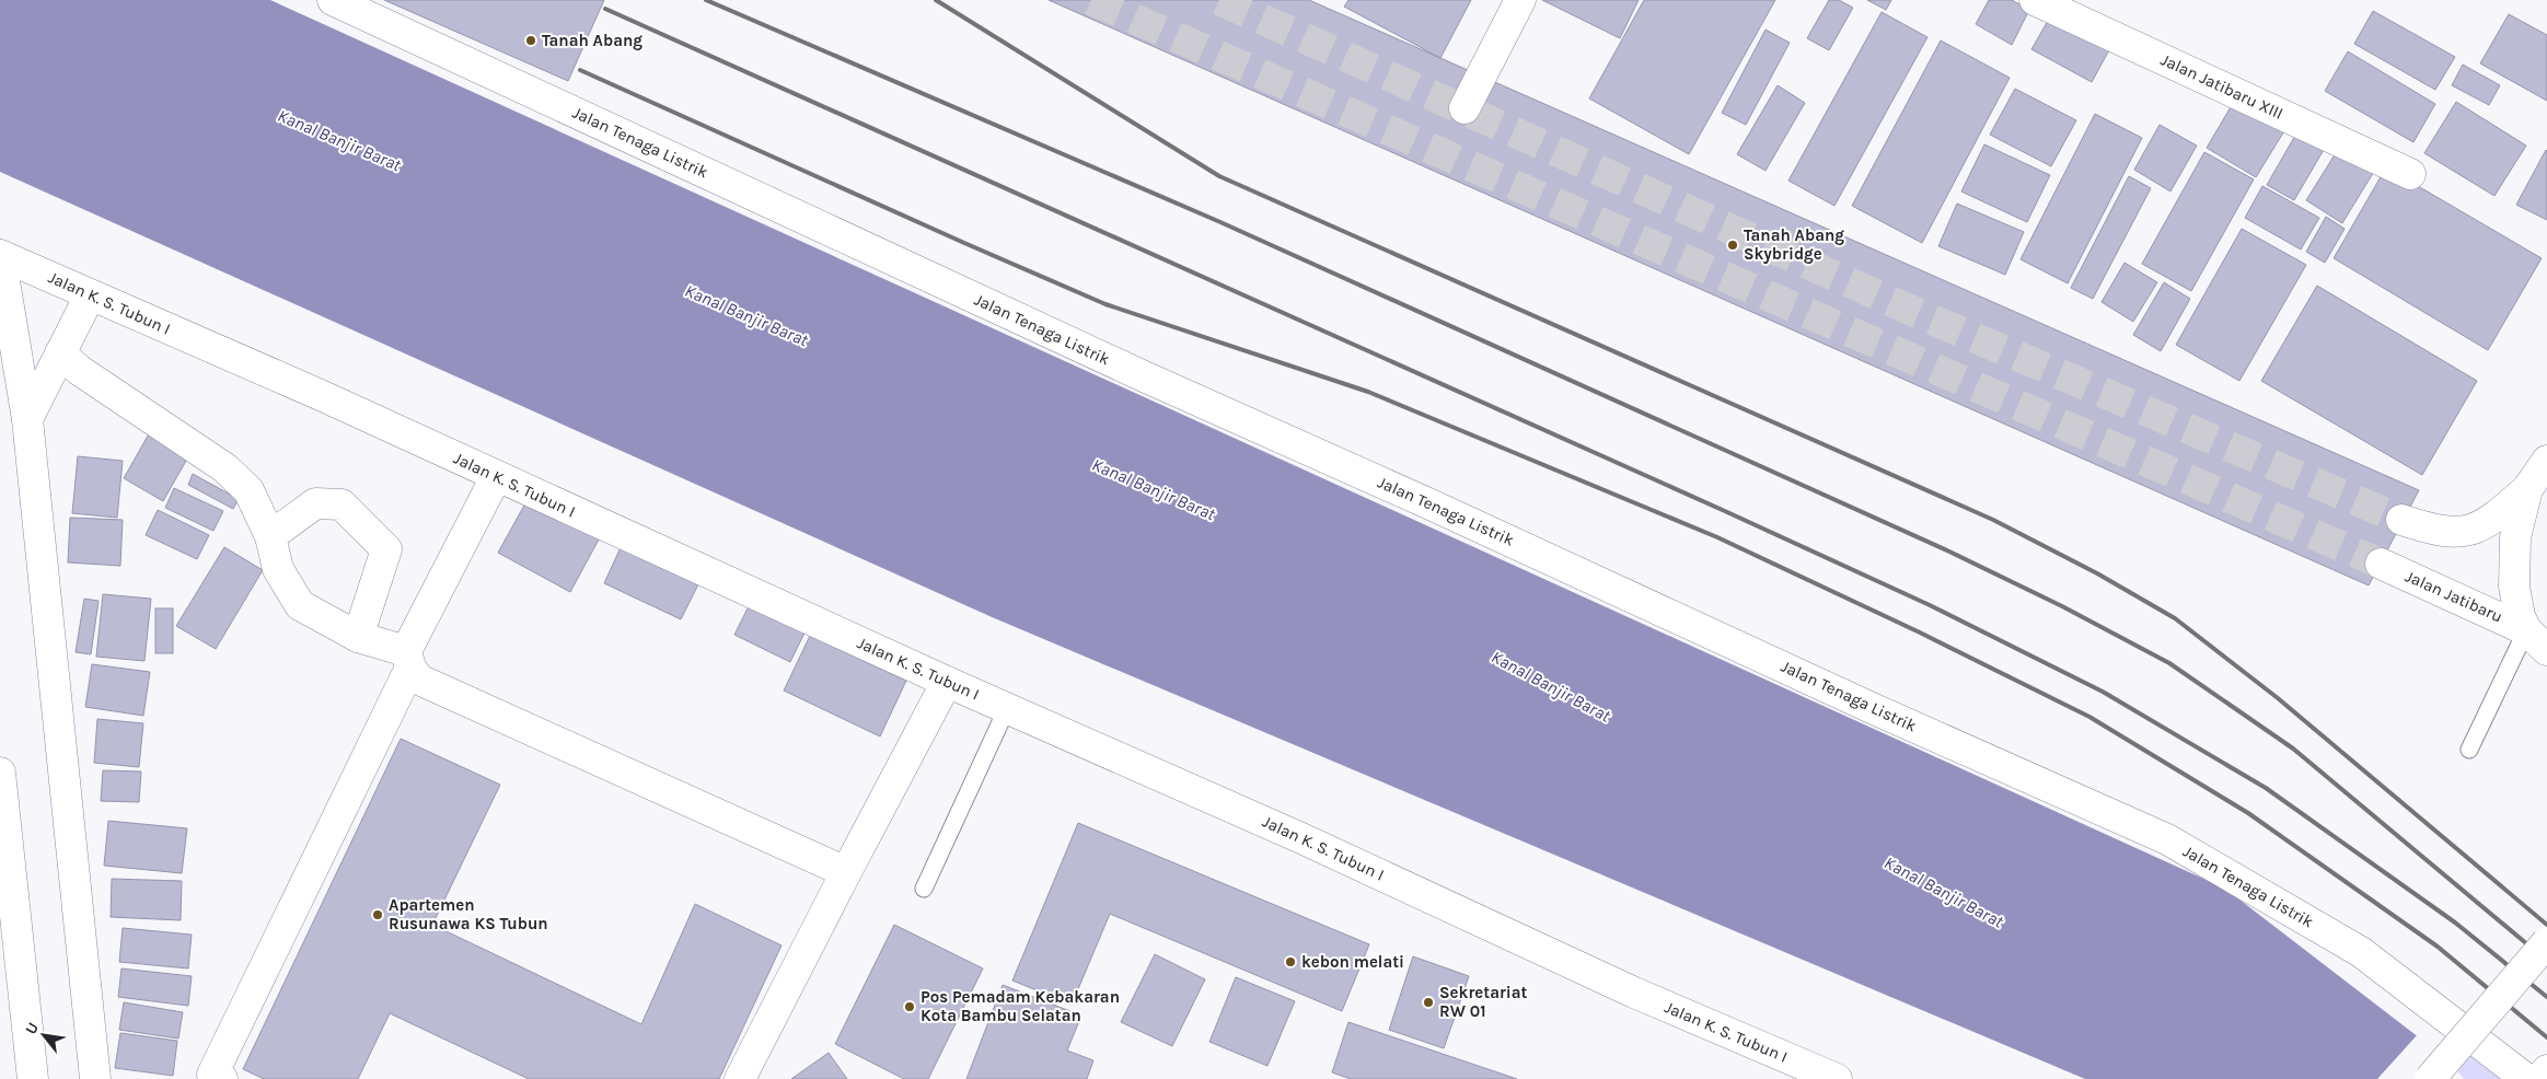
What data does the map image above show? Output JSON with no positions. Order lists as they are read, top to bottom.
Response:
{
  "streets": {
    "street": [
      "Jalan Jatibaru XIII",
      "Jalan Tenaga Listrik",
      "Jalan K. S. Tubun I",
      "Jalan Jatibaru"
    ]
  },
  "water": ["Kanal Banjir Barat"],
  "places": [
    "Tanah Abang",
    "Tanah Abang Skybridge",
    "Apartemen Rusunawa KS Tubun",
    "kebon melati",
    "Sekretariat RW 01",
    "Pos Pemadam Kebakaran Kota Bambu Selatan"
  ],
  "north": "top left"
}
